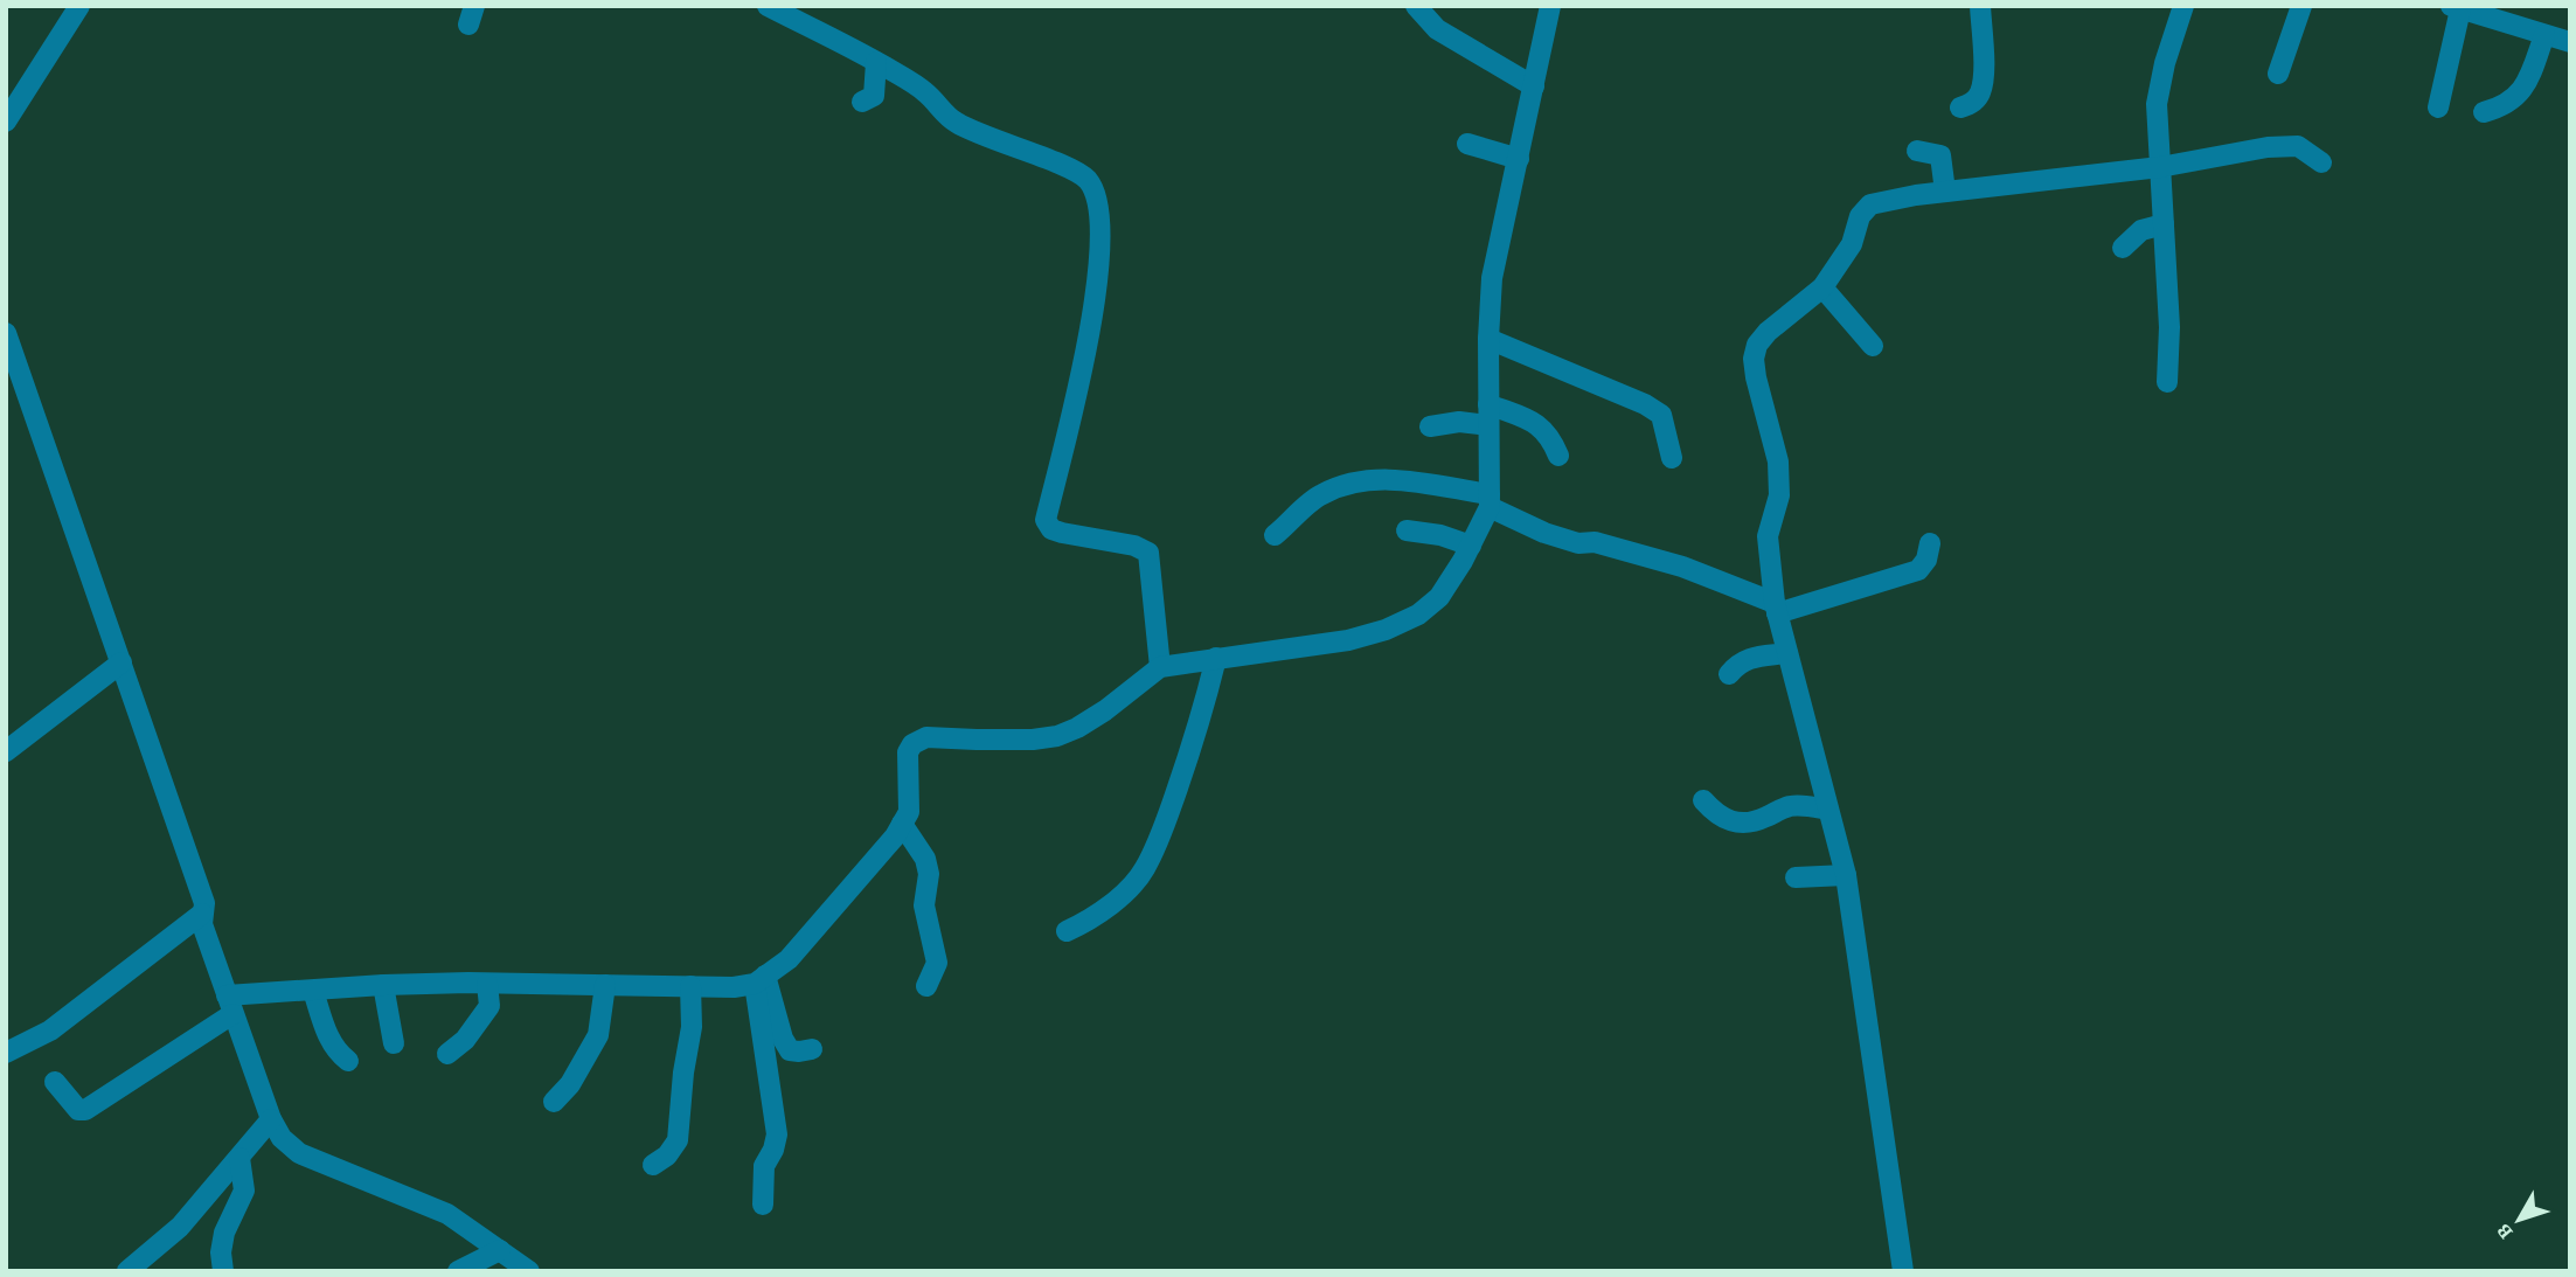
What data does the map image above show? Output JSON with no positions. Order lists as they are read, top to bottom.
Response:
{
  "north": "bottom left"
}
